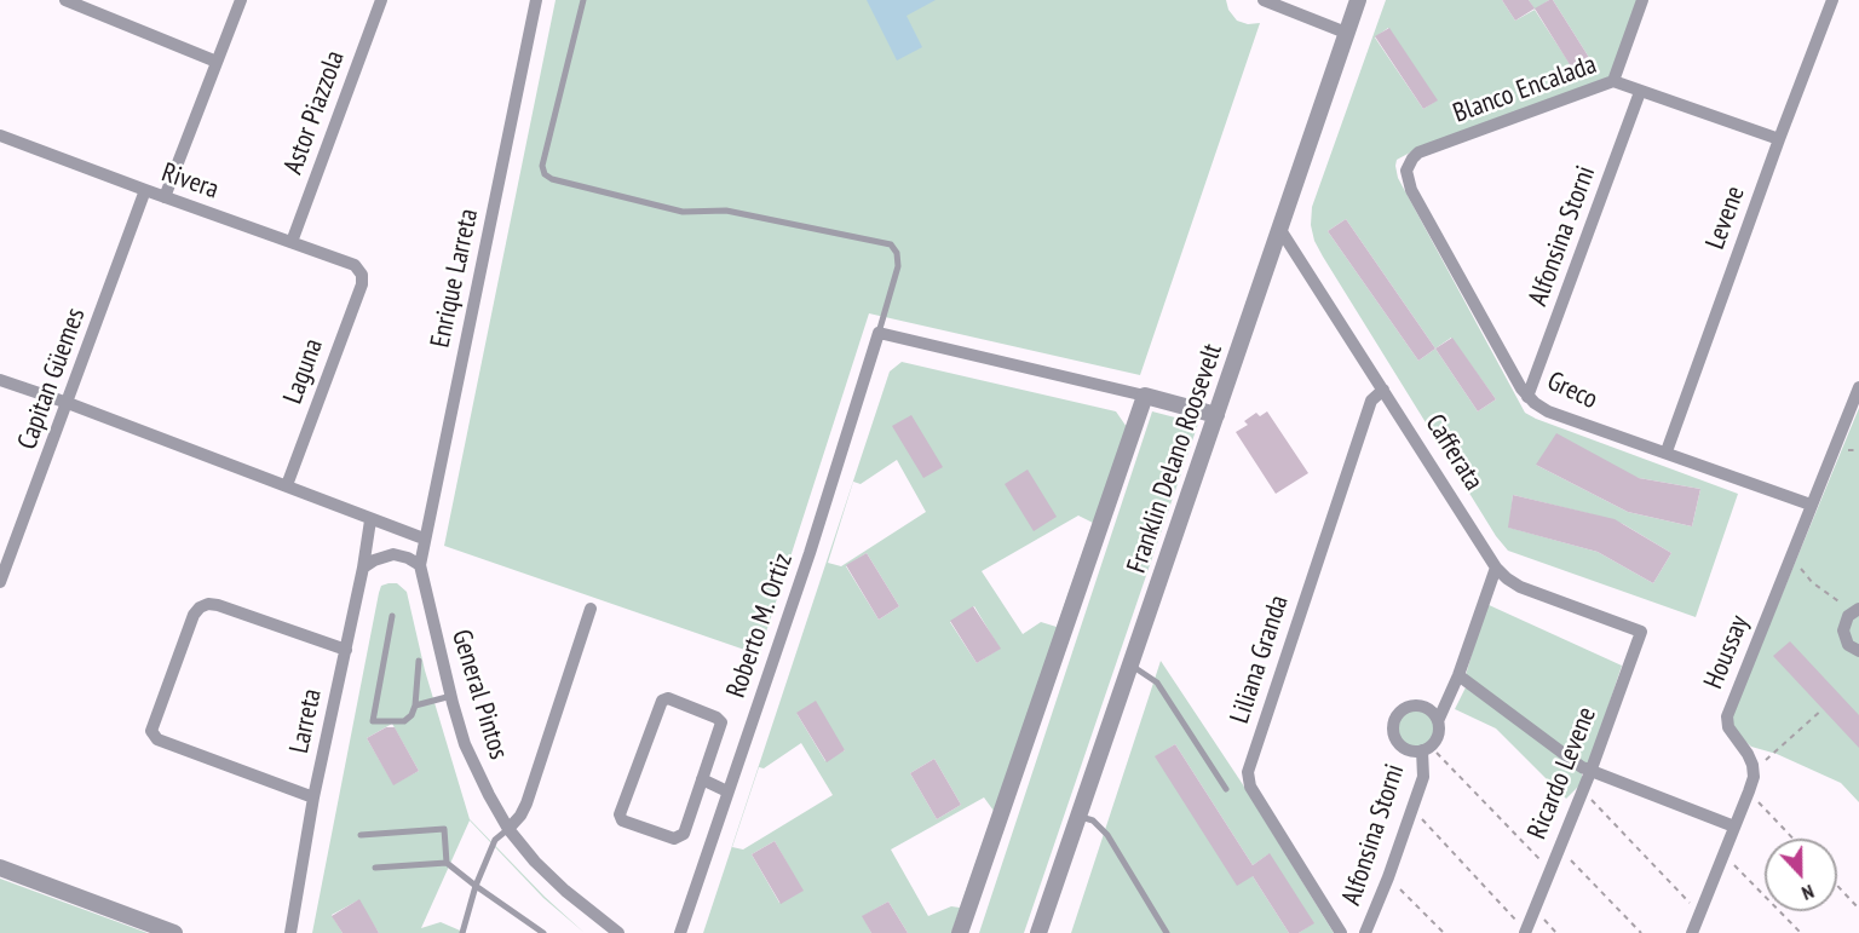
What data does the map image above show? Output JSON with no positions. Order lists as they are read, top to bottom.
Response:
{
  "streets": {
    "street": [
      "Blanco Encalada",
      "Astor Piazzola",
      "Rivera",
      "Levene",
      "Alfonsina Storni",
      "Enrique Larreta",
      "Laguna",
      "Capitan Güemes",
      "Greco",
      "Cafferata",
      "Franklin Delano Roosevelt",
      "Roberto M. Ortiz",
      "Houssay",
      "Liliana Granda",
      "General Pintos",
      "Larreta",
      "Ricardo Levene"
    ]
  },
  "crossings": [
    ["Blanco Encalada", "Levene"],
    ["Blanco Encalada", "Alfonsina Storni"],
    ["Blanco Encalada", "Greco"],
    ["Astor Piazzola", "Rivera"],
    ["Rivera", "Laguna"],
    ["Rivera", "Capitan Güemes"],
    ["Levene", "Greco"],
    ["Alfonsina Storni", "Greco"],
    ["Alfonsina Storni", "Cafferata"],
    ["Enrique Larreta", "General Pintos"],
    ["Greco", "Houssay"],
    ["Cafferata", "Franklin Delano Roosevelt"],
    ["Cafferata", "Liliana Granda"],
    ["Cafferata", "Ricardo Levene"]
  ],
  "north": "bottom"
}
